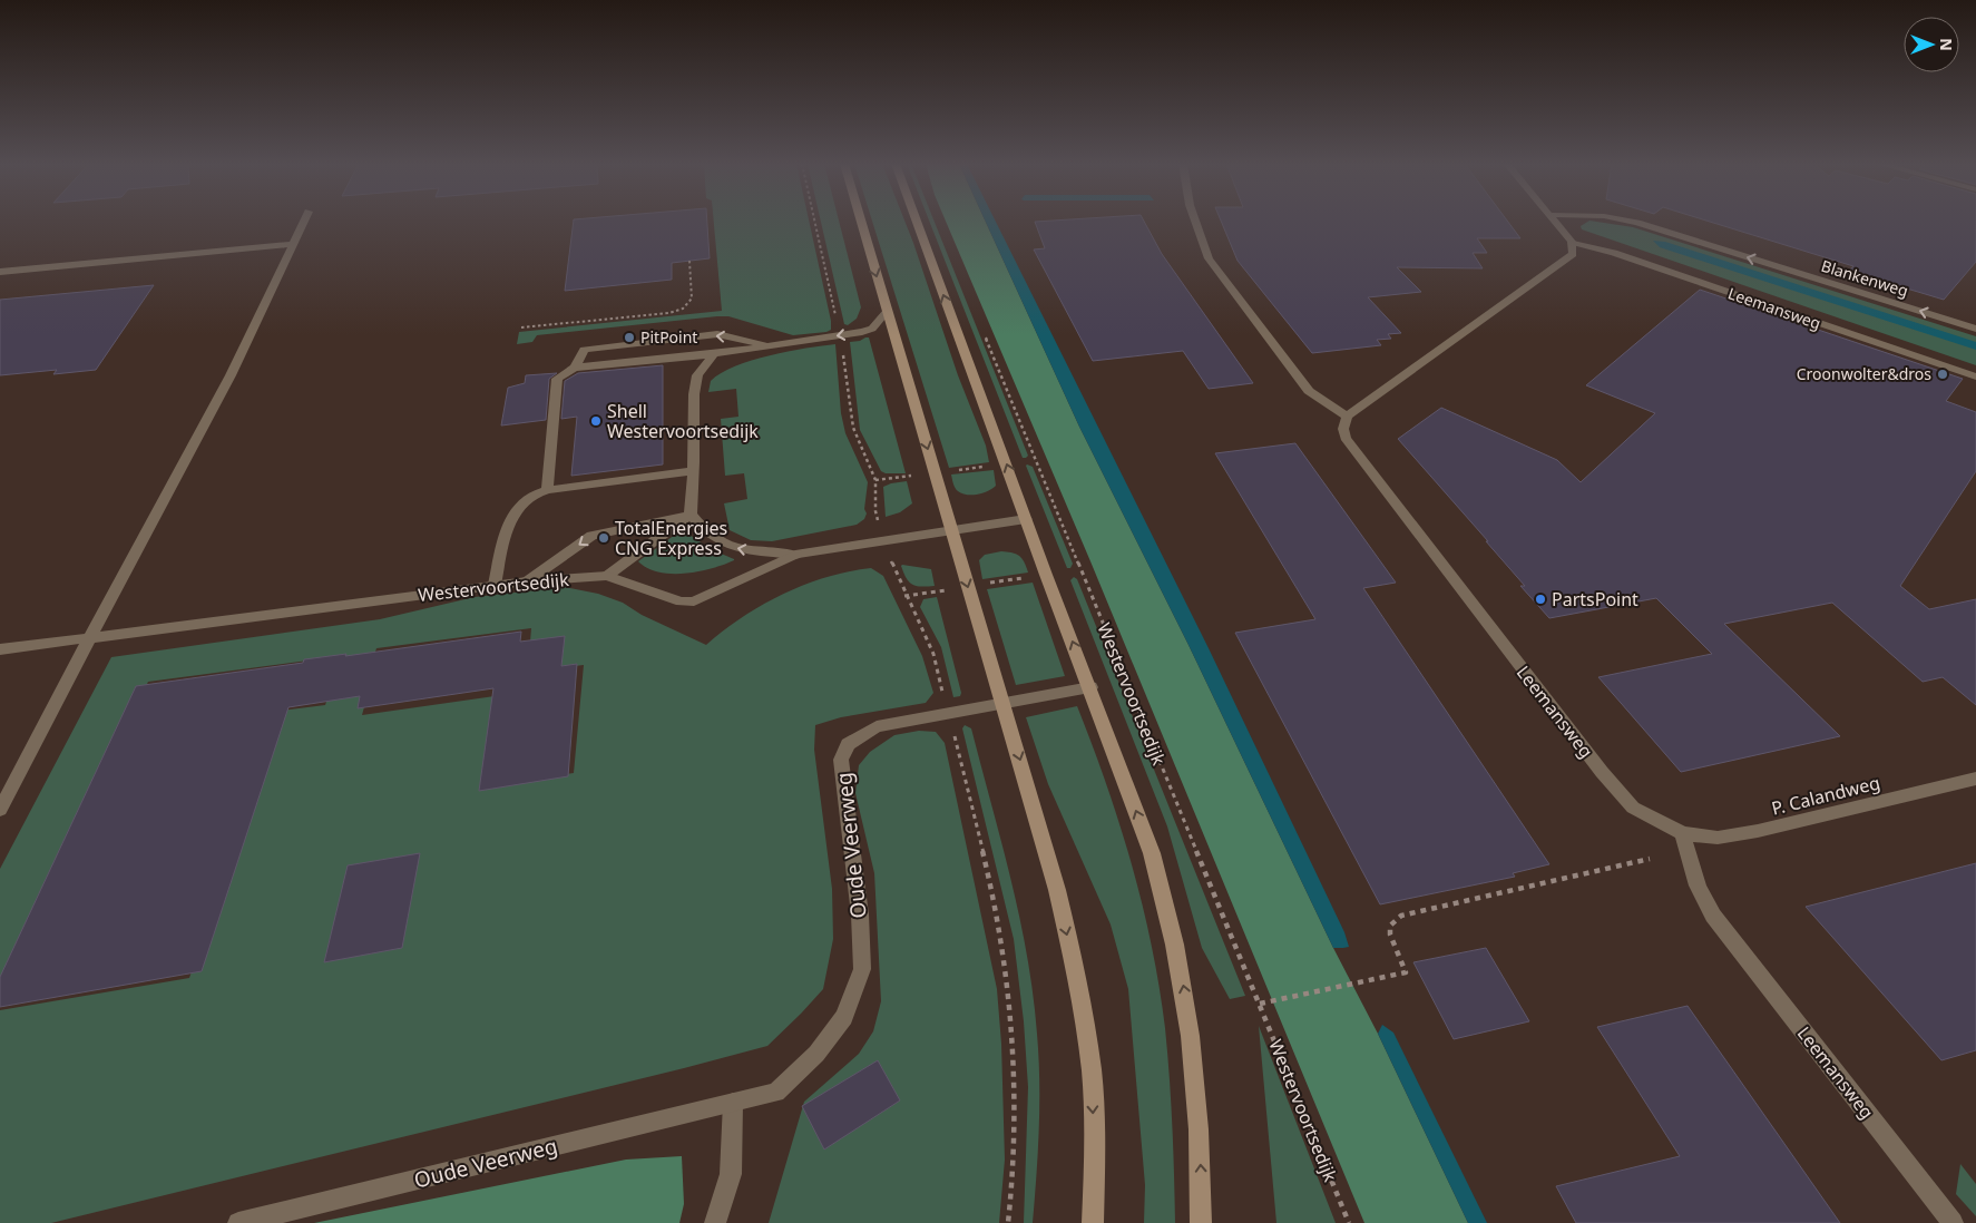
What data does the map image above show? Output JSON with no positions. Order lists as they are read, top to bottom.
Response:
{
  "streets": {
    "main road": ["Westervoortsedijk"],
    "street": [
      "Blankenweg",
      "Leemansweg",
      "P. Calandweg",
      "Oude Veerweg"
    ]
  },
  "crossings": [
    ["Leemansweg", "P. Calandweg"],
    ["Westervoortsedijk", "Oude Veerweg"]
  ],
  "one_way": ["Blankenweg"],
  "places": [
    "PitPoint",
    "Croonwolter&dros",
    "Shell Westervoortsedijk",
    "TotalEnergies CNG Express",
    "PartsPoint"
  ],
  "north": "right"
}
